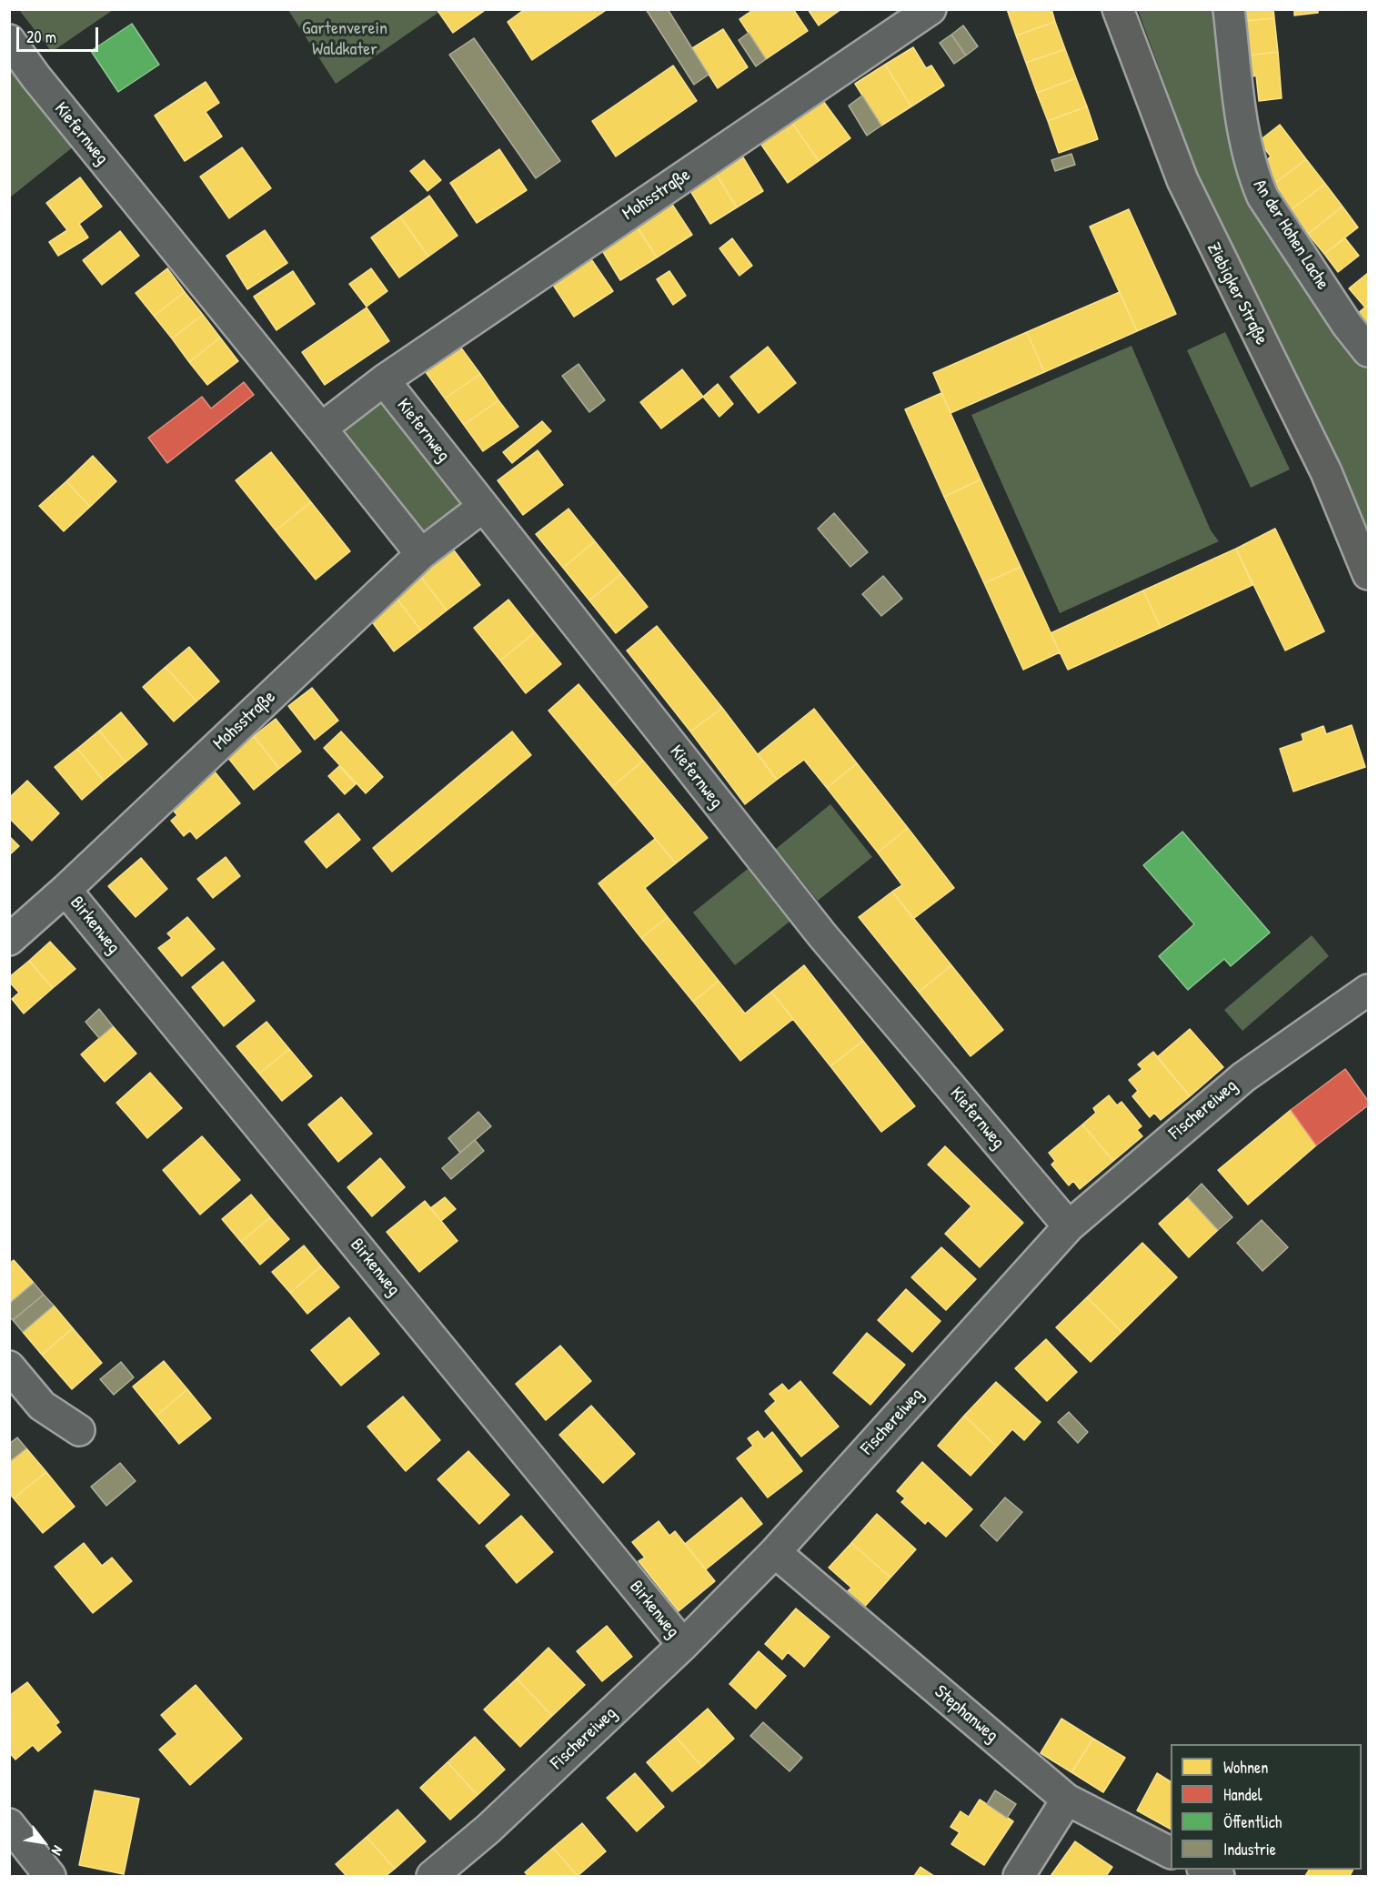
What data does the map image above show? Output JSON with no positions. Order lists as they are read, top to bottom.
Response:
{
  "streets": {
    "main road": ["Ziebigker Straße"],
    "street": [
      "Kiefernweg",
      "Mohsstraße",
      "An der Hohen Lache",
      "Birkenweg",
      "Fischereiweg",
      "Stephanweg"
    ]
  },
  "crossings": [
    ["Kiefernweg", "Mohsstraße"],
    ["Kiefernweg", "Fischereiweg"],
    ["Mohsstraße", "Birkenweg"],
    ["Birkenweg", "Fischereiweg"],
    ["Fischereiweg", "Stephanweg"]
  ],
  "parks": ["Gartenverein Waldkater"],
  "legend": [
    "Wohnen",
    "Handel",
    "Öffentlich",
    "Industrie"
  ],
  "scale_bar": "20 m",
  "north": "bottom right"
}
